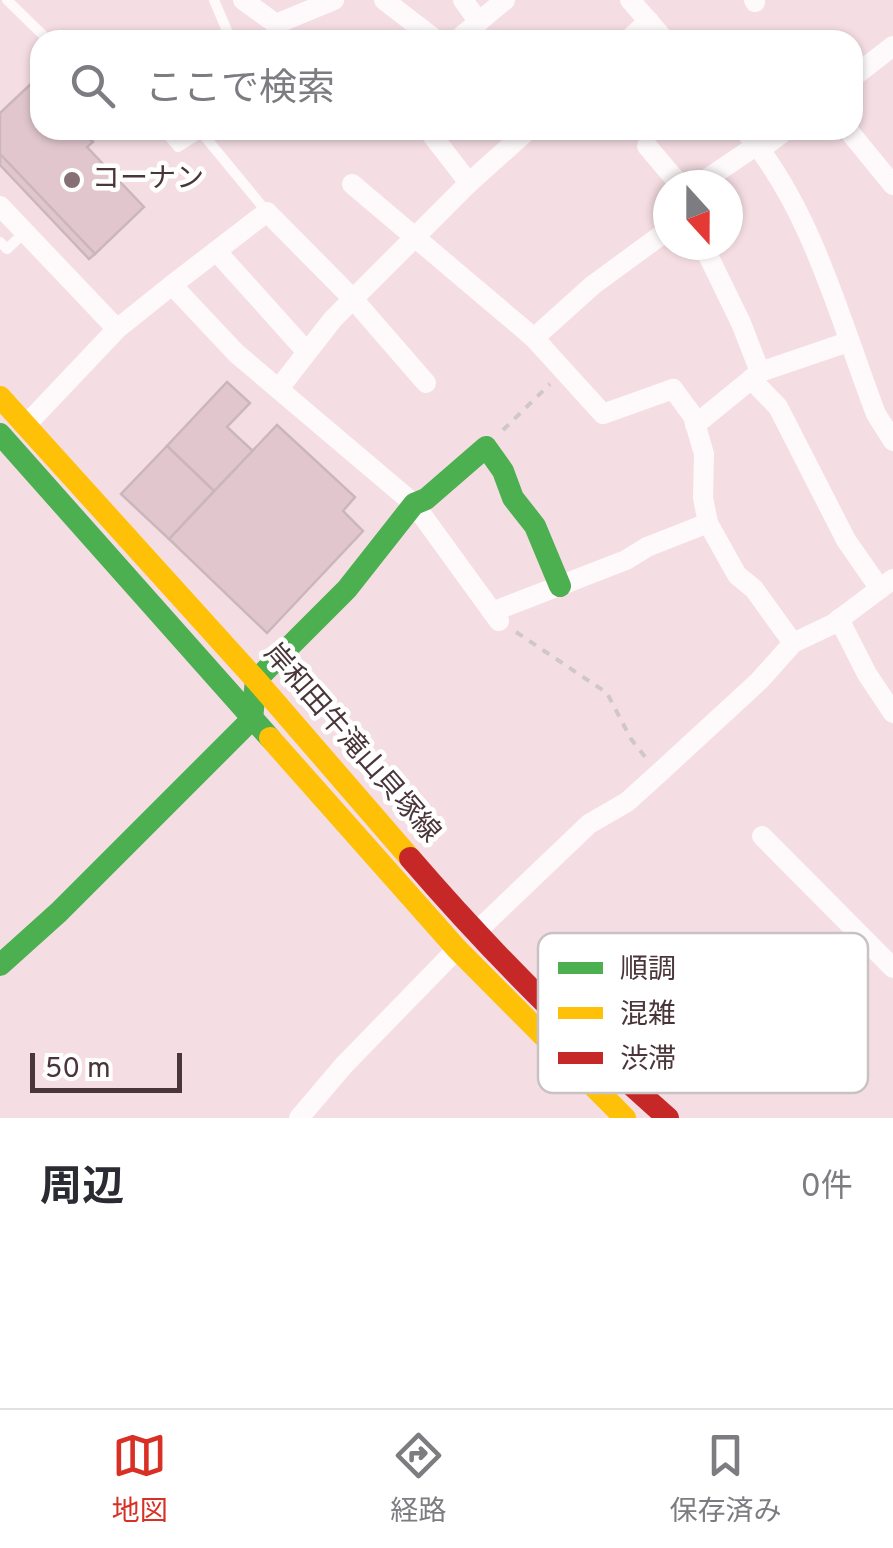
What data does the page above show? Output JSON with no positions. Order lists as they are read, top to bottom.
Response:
{
  "streets": {
    "main road": ["岸和田牛滝山貝塚線"]
  },
  "places": ["コーナン"],
  "legend": ["順調", "混雑", "渋滞"],
  "scale_bar": "50 m",
  "north": "bottom",
  "page": {
    "search": "ここで検索",
    "scale": "50 m",
    "heading": ["周辺", "0件"],
    "nav": ["地図", "経路", "保存済み"]
  }
}
